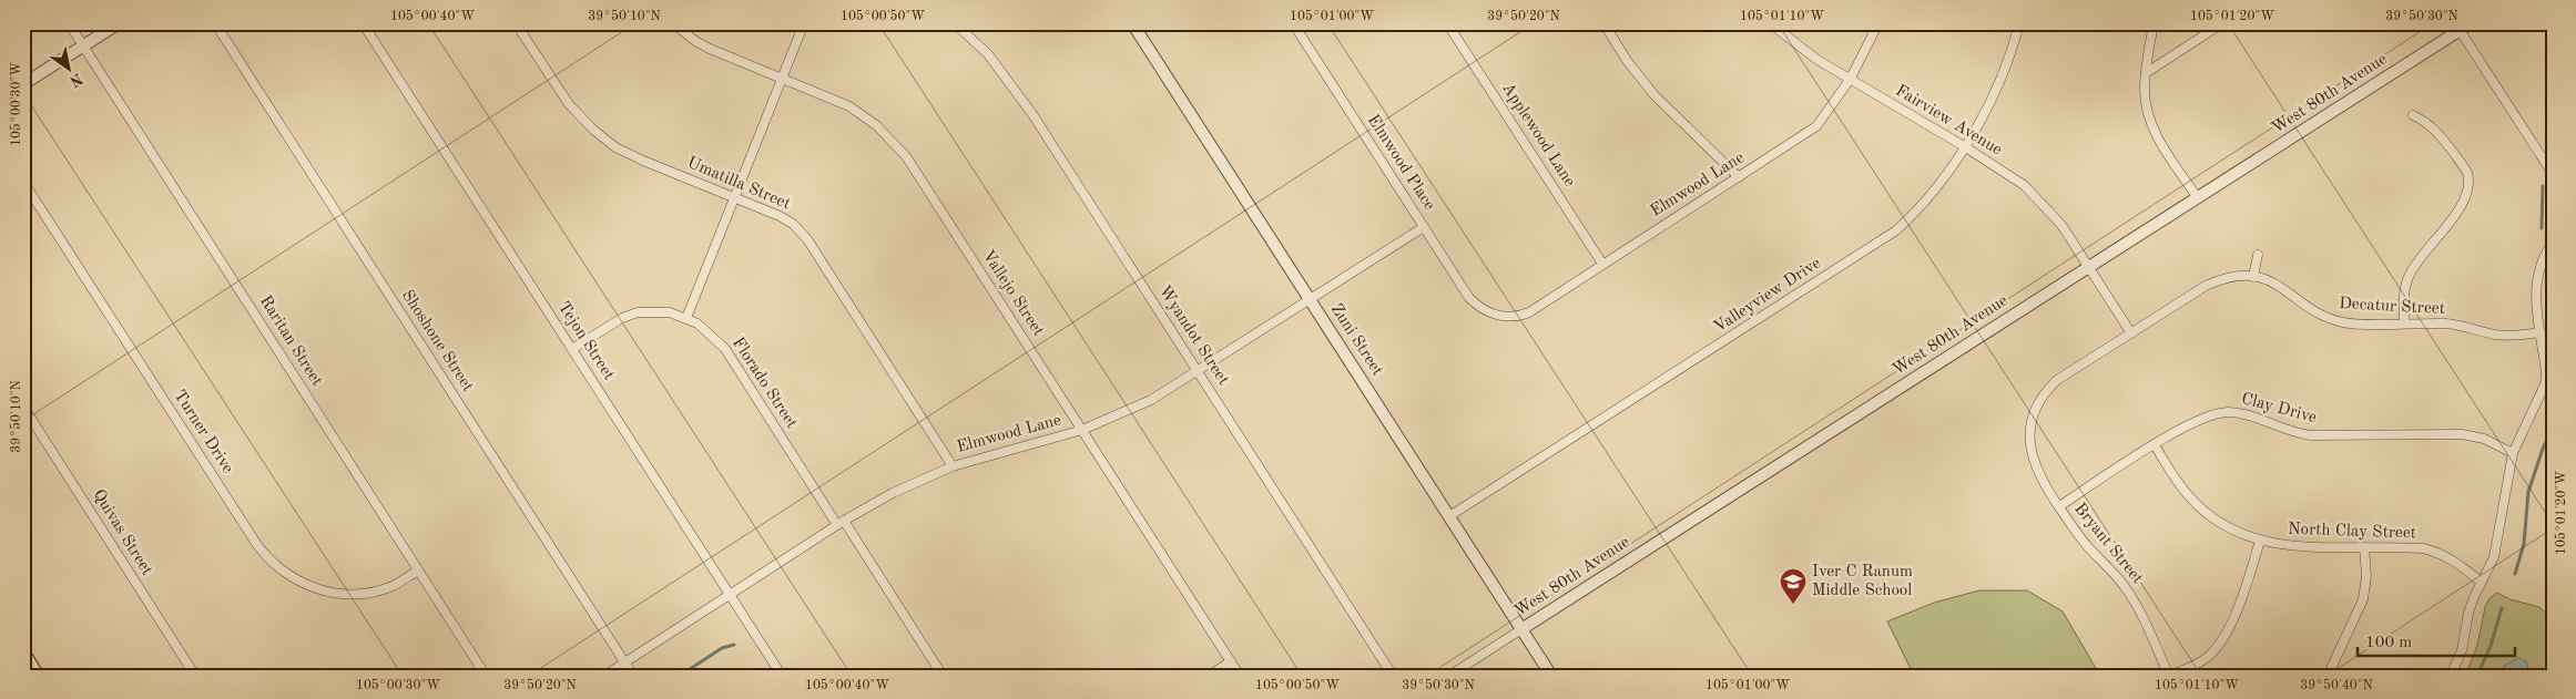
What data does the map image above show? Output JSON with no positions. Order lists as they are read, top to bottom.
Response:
{
  "streets": {
    "street": [
      "West 80th Avenue",
      "Fairview Avenue",
      "Applewood Lane",
      "Elmwood Place",
      "Umatilla Street",
      "Elmwood Lane",
      "Vallejo Street",
      "Valleyview Drive",
      "Decatur Street",
      "Wyandot Street",
      "Zuni Street",
      "Raritan Street",
      "Shoshone Street",
      "Tejon Street",
      "Florado Street",
      "Clay Drive",
      "Turner Drive",
      "North Clay Street",
      "Quivas Street",
      "Bryant Street"
    ]
  },
  "crossings": [
    ["West 80th Avenue", "Fairview Avenue"],
    ["West 80th Avenue", "Zuni Street"],
    ["Fairview Avenue", "Elmwood Lane"],
    ["Fairview Avenue", "Valleyview Drive"],
    ["Applewood Lane", "Elmwood Lane"],
    ["Elmwood Place", "Elmwood Lane"],
    ["Umatilla Street", "Elmwood Lane"],
    ["Elmwood Lane", "Vallejo Street"],
    ["Elmwood Lane", "Wyandot Street"],
    ["Elmwood Lane", "Zuni Street"],
    ["Elmwood Lane", "Shoshone Street"],
    ["Elmwood Lane", "Tejon Street"],
    ["Elmwood Lane", "Florado Street"],
    ["Valleyview Drive", "Zuni Street"],
    ["Decatur Street", "Bryant Street"],
    ["Raritan Street", "Turner Drive"],
    ["Tejon Street", "Florado Street"],
    ["Clay Drive", "North Clay Street"],
    ["Clay Drive", "Bryant Street"]
  ],
  "places": {
    "school or university": ["Iver C Ranum Middle School"]
  },
  "scale_bar": "100 m",
  "north": "bottom right",
  "coordinates": [
    "105°00'40\"W",
    "39°50'10\"N",
    "105°00'50\"W",
    "105°01'00\"W",
    "39°50'20\"N",
    "105°01'10\"W",
    "105°01'20\"W",
    "39°50'30\"N",
    "105°00'30\"W",
    "39°50'40\"N"
  ]
}
